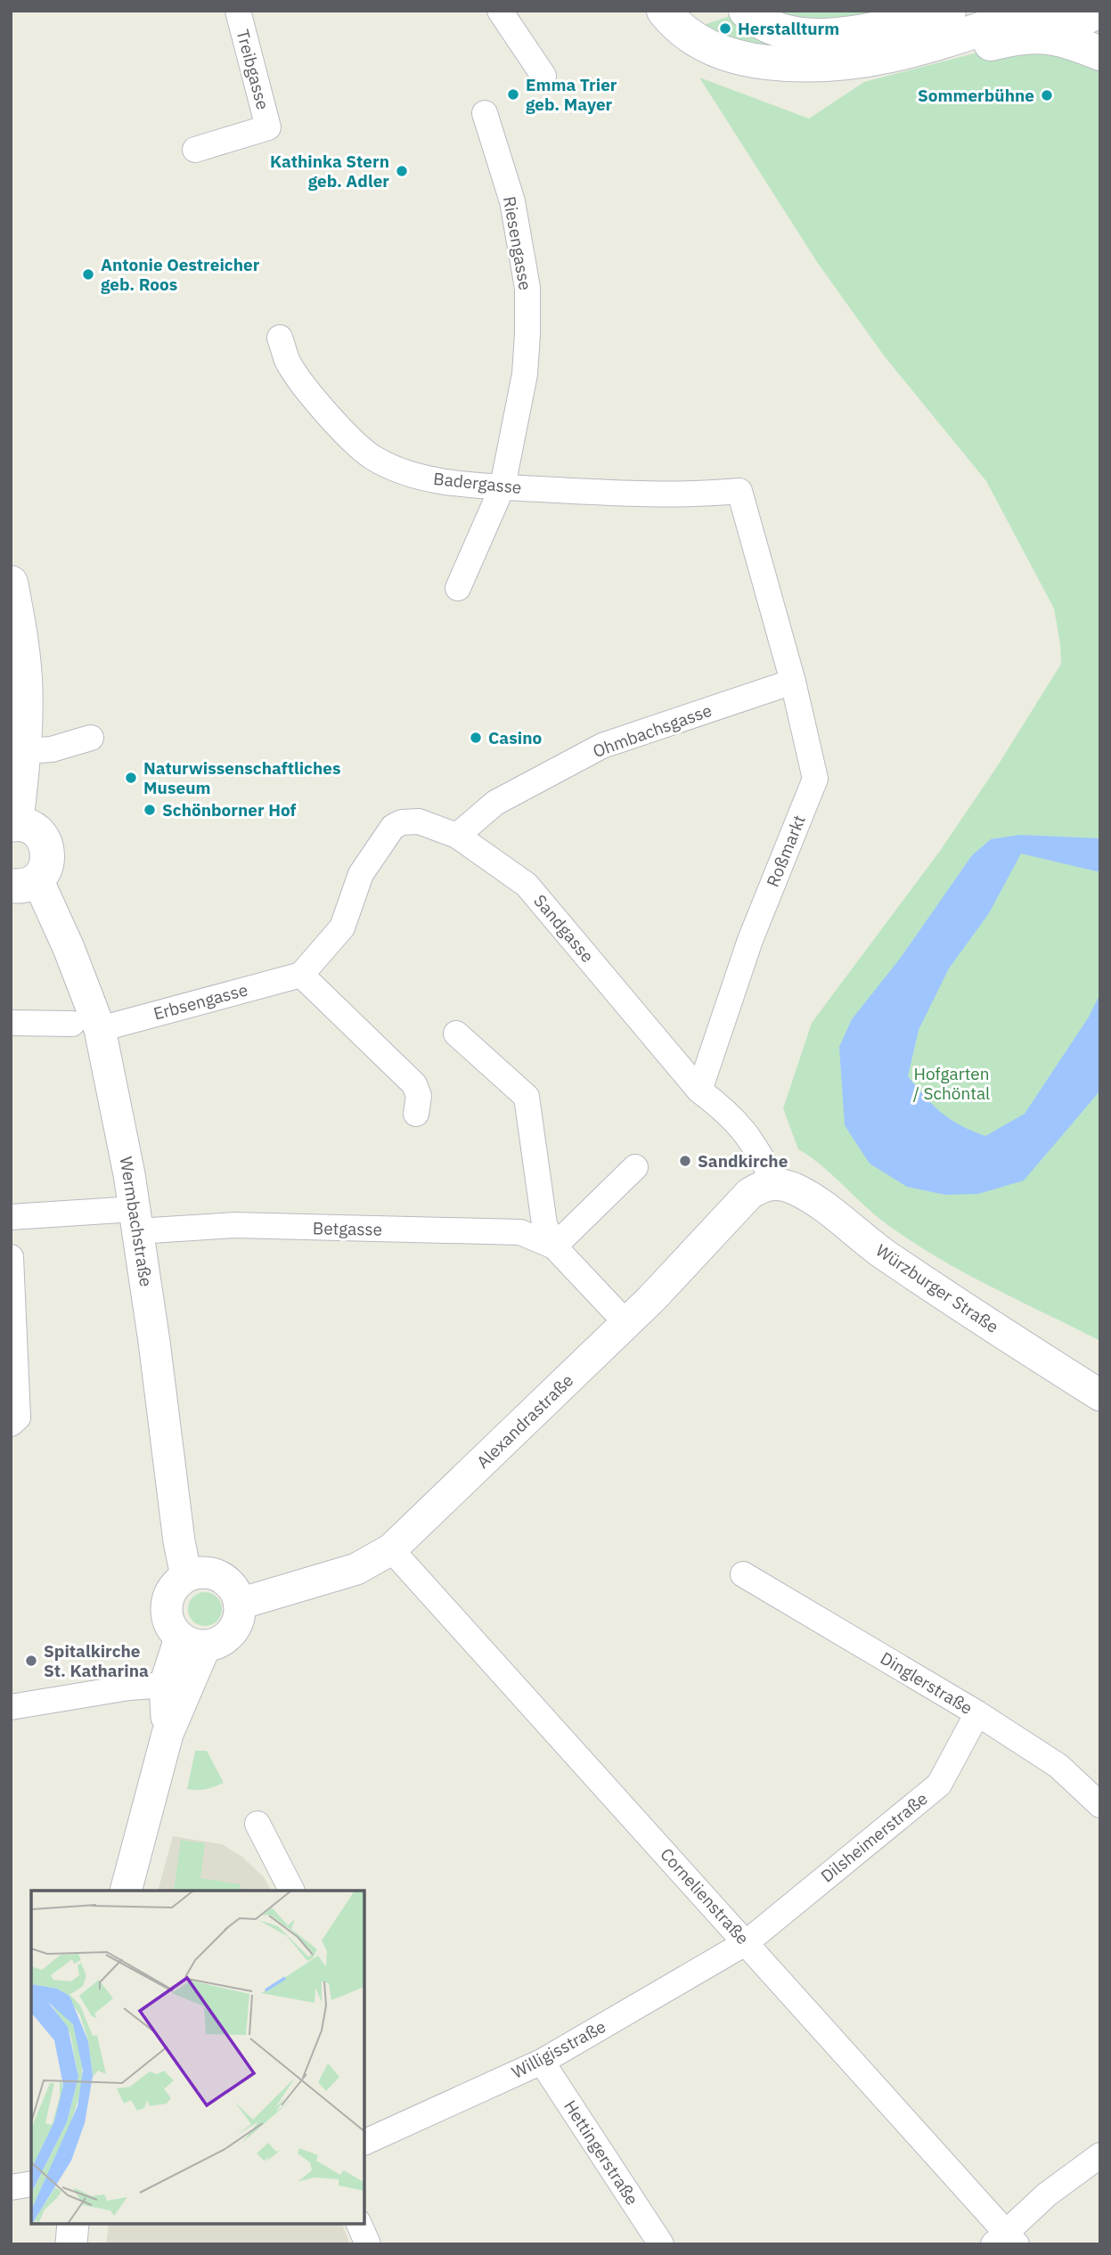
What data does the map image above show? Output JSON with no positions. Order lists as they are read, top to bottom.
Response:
{
  "streets": {
    "street": [
      "Treibgasse",
      "Riesengasse",
      "Badergasse",
      "Ohmbachsgasse",
      "Roßmarkt",
      "Sandgasse",
      "Erbsengasse",
      "Wermbachstraße",
      "Betgasse",
      "Würzburger Straße",
      "Alexandrastraße",
      "Dinglerstraße",
      "Dilsheimerstraße",
      "Cornelienstraße",
      "Willigisstraße",
      "Hettingerstraße"
    ]
  },
  "crossings": [
    ["Riesengasse", "Badergasse"],
    ["Badergasse", "Roßmarkt"],
    ["Ohmbachsgasse", "Roßmarkt"],
    ["Ohmbachsgasse", "Sandgasse"],
    ["Roßmarkt", "Sandgasse"],
    ["Sandgasse", "Erbsengasse"],
    ["Erbsengasse", "Wermbachstraße"],
    ["Wermbachstraße", "Betgasse"],
    ["Wermbachstraße", "Alexandrastraße"],
    ["Würzburger Straße", "Alexandrastraße"],
    ["Alexandrastraße", "Cornelienstraße"],
    ["Dinglerstraße", "Dilsheimerstraße"],
    ["Dilsheimerstraße", "Cornelienstraße"],
    ["Dilsheimerstraße", "Willigisstraße"],
    ["Cornelienstraße", "Willigisstraße"],
    ["Willigisstraße", "Hettingerstraße"]
  ],
  "parks": ["Hofgarten / Schöntal"],
  "places": [
    "Herstallturm",
    "Emma Trier geb. Mayer",
    "Sommerbühne",
    "Kathinka Stern geb. Adler",
    "Antonie Oestreicher geb. Roos",
    "Casino",
    "Naturwissenschaftliches Museum",
    "Schönborner Hof",
    "Sandkirche",
    "Spitalkirche St. Katharina"
  ]
}
